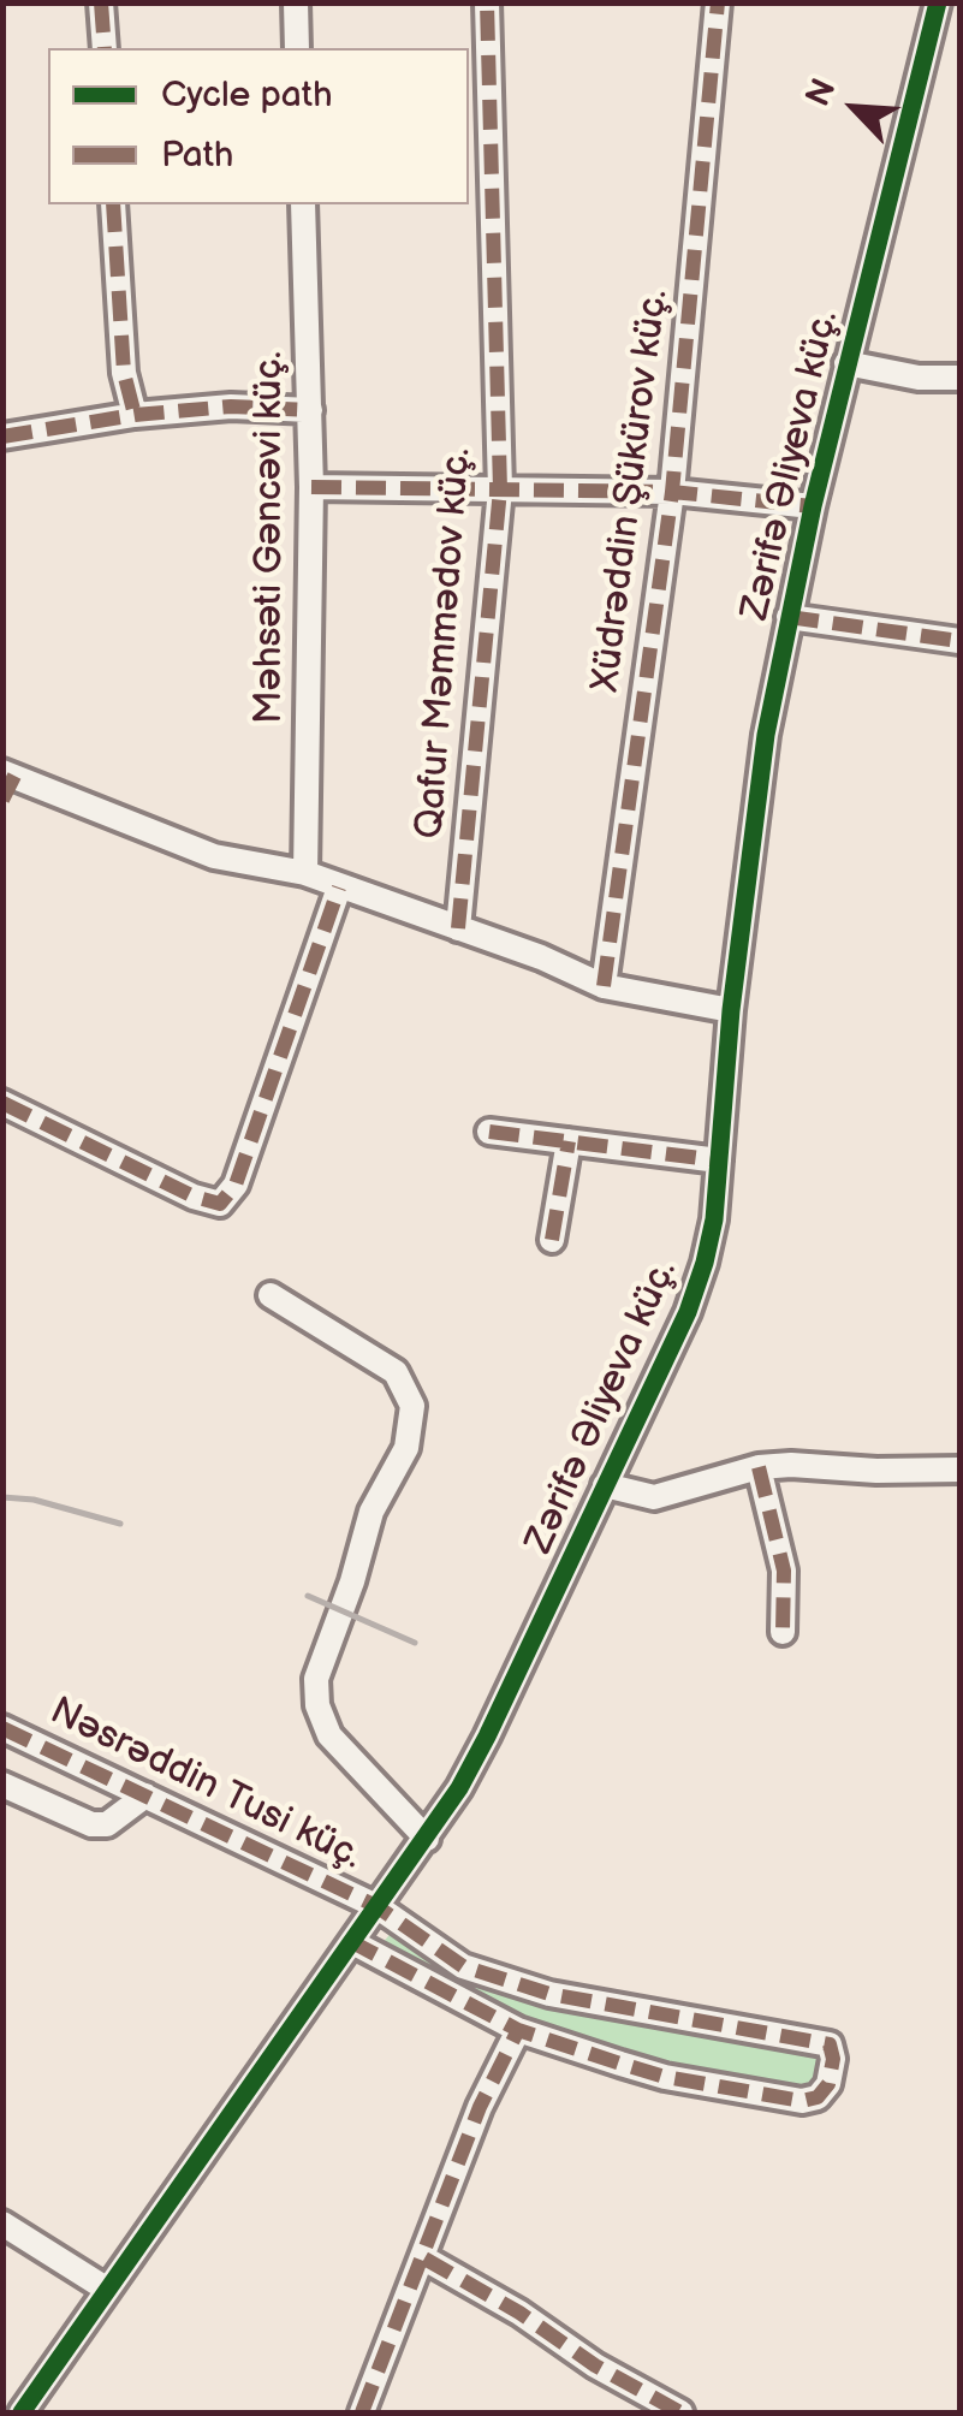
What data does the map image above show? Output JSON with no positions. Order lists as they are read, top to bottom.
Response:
{
  "streets": {
    "street": [
      "Zərifə Əliyeva küç.",
      "Xüdrəddin Şükürov küç.",
      "Məhsəti Gəncəvi küç.",
      "Qafur Məmmədov küç.",
      "Nəsrəddin Tusi küç."
    ]
  },
  "crossings": [
    ["Zərifə Əliyeva küç.", "Nəsrəddin Tusi küç."]
  ],
  "legend": ["Cycle path", "Path"],
  "north": "top left"
}
